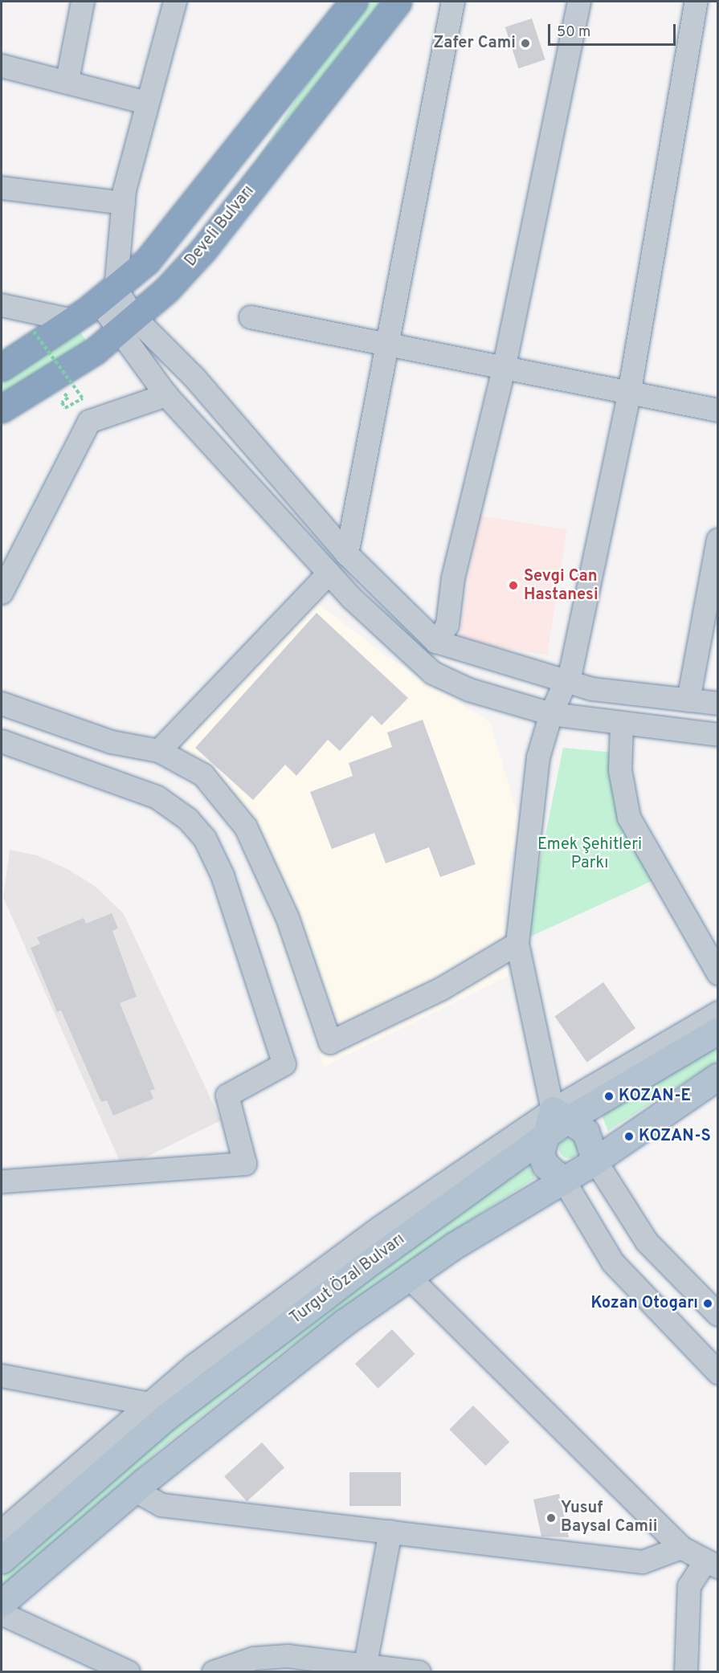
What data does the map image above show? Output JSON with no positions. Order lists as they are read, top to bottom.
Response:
{
  "streets": {
    "highway": ["Develi Bulvarı"],
    "main road": ["Turgut Özal Bulvarı"]
  },
  "parks": ["Emek Şehitleri Parkı"],
  "places": [
    "Zafer Cami",
    "Sevgi Can Hastanesi",
    "KOZAN-E",
    "KOZAN-S",
    "Kozan Otogarı",
    "Yusuf Baysal Camii"
  ],
  "scale_bar": "50 m"
}
